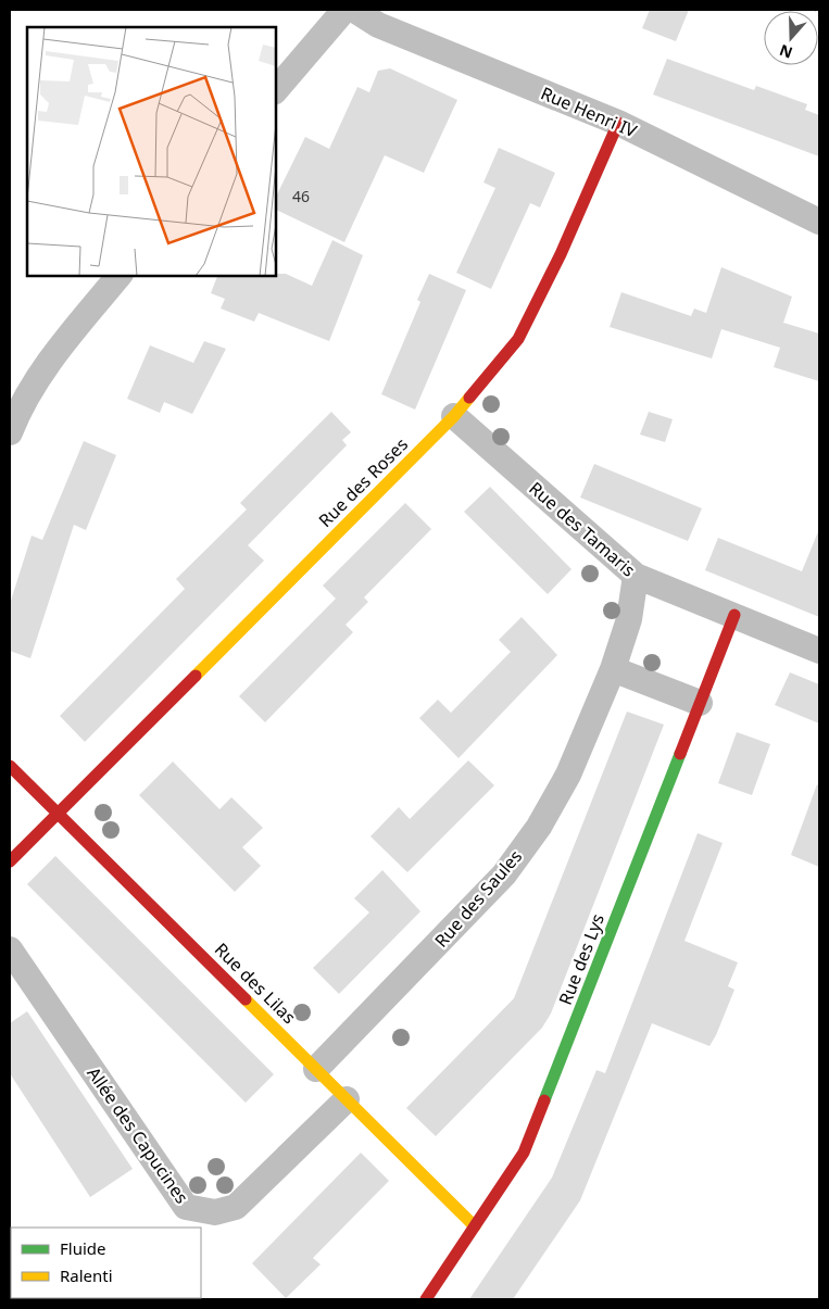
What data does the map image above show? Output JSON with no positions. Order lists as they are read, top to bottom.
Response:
{
  "streets": {
    "street": [
      "Rue Henri IV",
      "Rue des Roses",
      "Rue des Tamaris",
      "Rue des Saules",
      "Rue des Lys",
      "Rue des Lilas",
      "Allée des Capucines"
    ]
  },
  "crossings": [
    ["Rue Henri IV", "Rue des Roses"],
    ["Rue des Roses", "Rue des Tamaris"],
    ["Rue des Roses", "Rue des Lilas"],
    ["Rue des Tamaris", "Rue des Saules"],
    ["Rue des Tamaris", "Rue des Lys"],
    ["Rue des Saules", "Rue des Lilas"],
    ["Rue des Lys", "Rue des Lilas"],
    ["Rue des Lilas", "Allée des Capucines"]
  ],
  "house_numbers": ["46"],
  "legend": ["Fluide", "Ralenti"],
  "north": "bottom"
}
